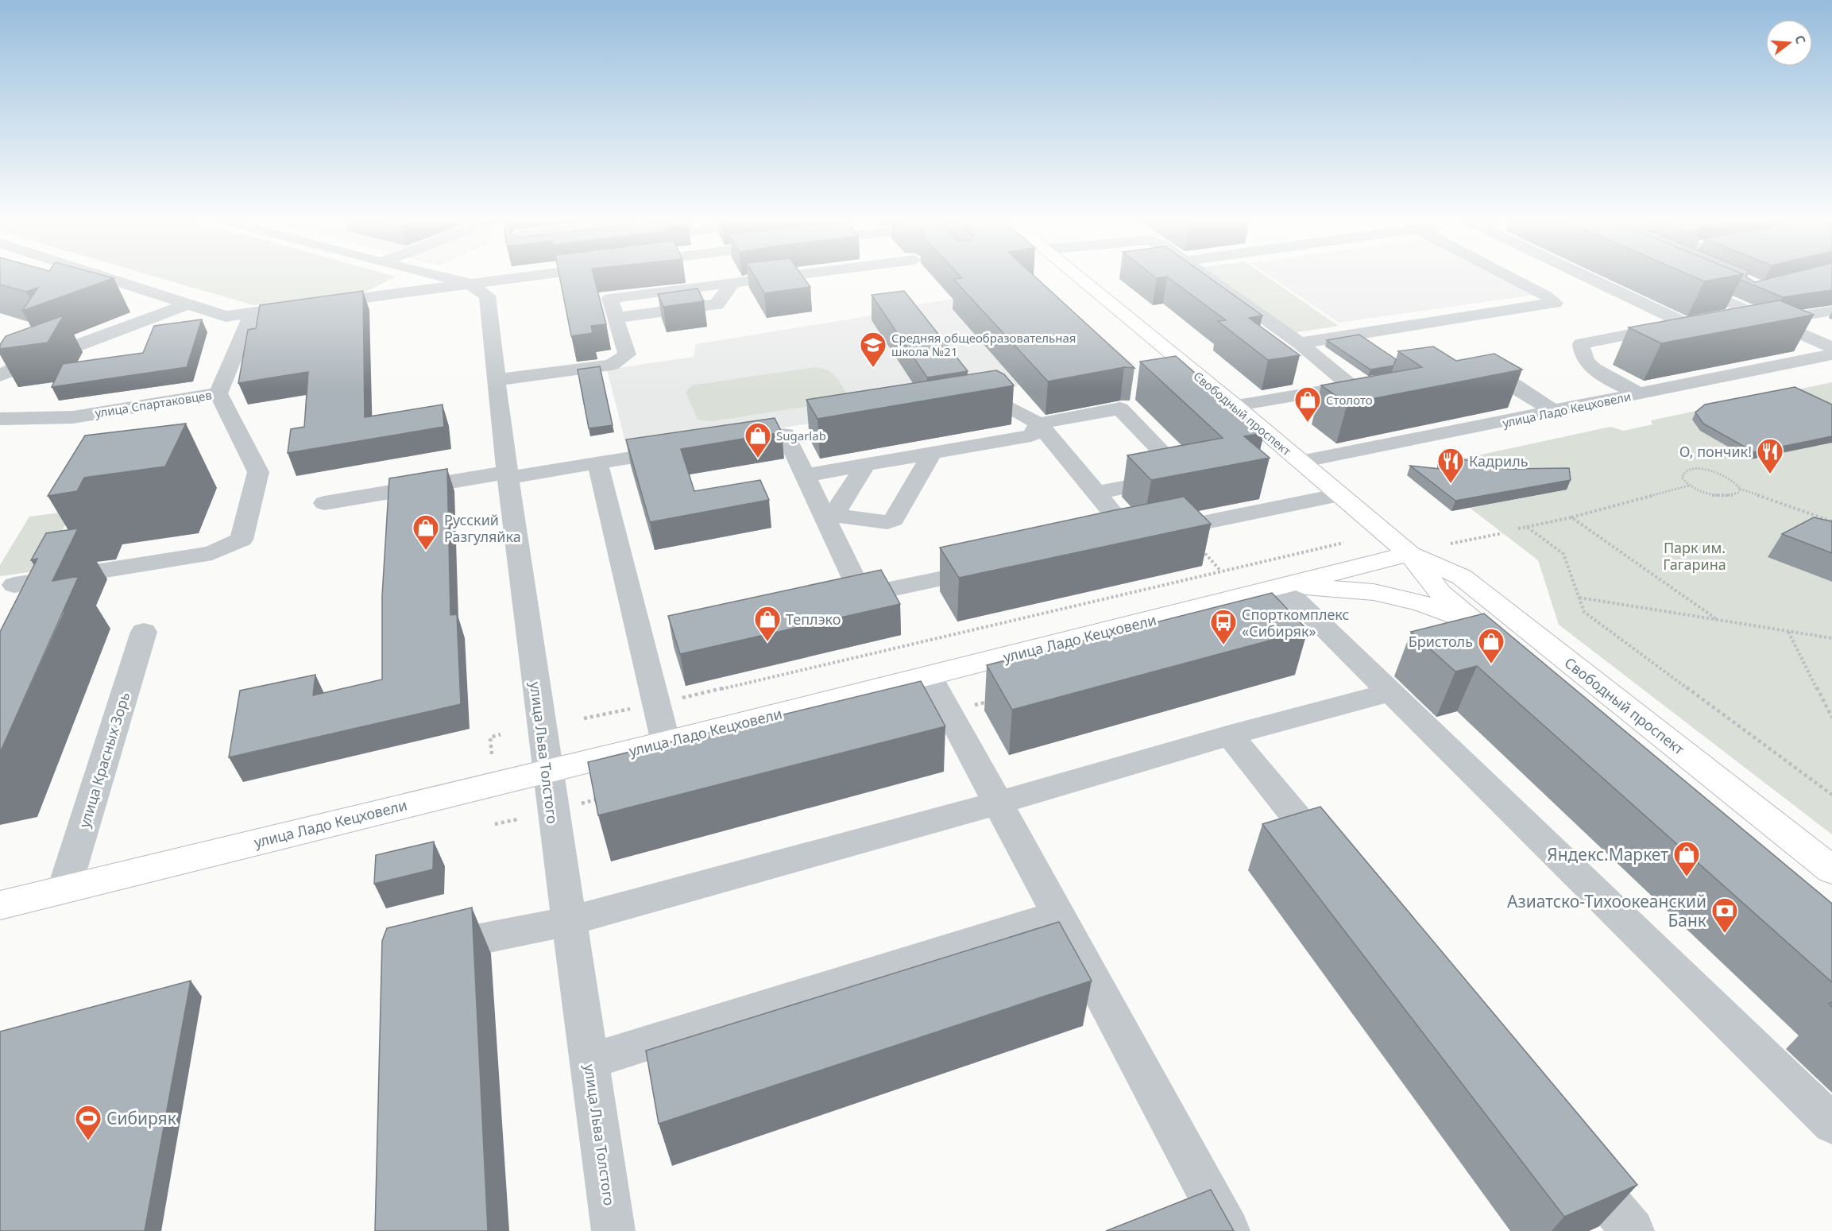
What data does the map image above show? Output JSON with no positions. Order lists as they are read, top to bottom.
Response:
{
  "streets": {
    "main road": ["улица Ладо Кецховели", "Свободный проспект"],
    "street": ["улица Спартаковцев", "улица Льва Толстого", "улица Красных Зорь"]
  },
  "crossings": [
    ["улица Ладо Кецховели", "Свободный проспект"],
    ["улица Ладо Кецховели", "улица Льва Толстого"],
    ["улица Ладо Кецховели", "улица Красных Зорь"]
  ],
  "parks": ["Парк им. Гагарина"],
  "places": {
    "school or university": ["Средняя общеобразовательная школа №21"],
    "shop": [
      "Столото",
      "Sugarlab",
      "Русский Разгуляйка",
      "Теплэко",
      "Бристоль",
      "Яндекс.Маркет"
    ],
    "restaurant": ["О, пончик!", "Кадриль"],
    "bus stop": ["Спорткомплекс «Сибиряк»"],
    "bank": ["Азиатско-Тихоокеанский Банк"],
    "sports": ["Сибиряк"]
  },
  "north": "right"
}
